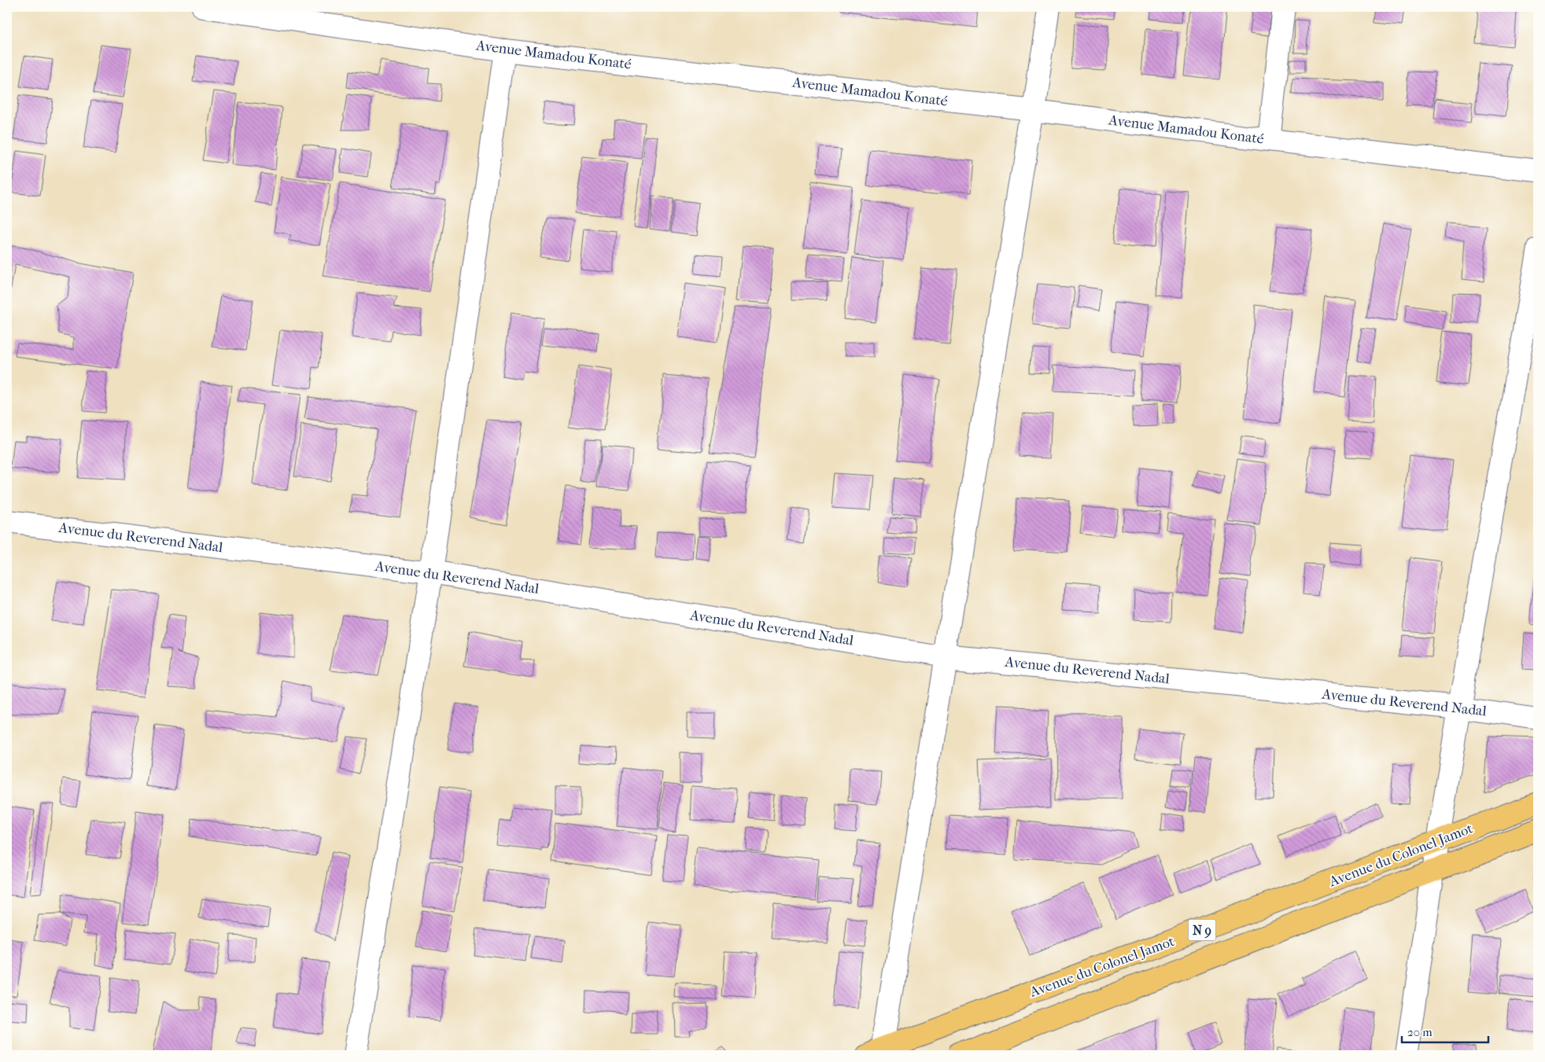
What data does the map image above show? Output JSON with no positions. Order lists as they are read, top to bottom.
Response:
{
  "streets": {
    "main road": ["Avenue du Colonel Jamot", "N 9"],
    "street": ["Avenue Mamadou Konaté", "Avenue du Reverend Nadal"]
  },
  "scale_bar": "20 m"
}
